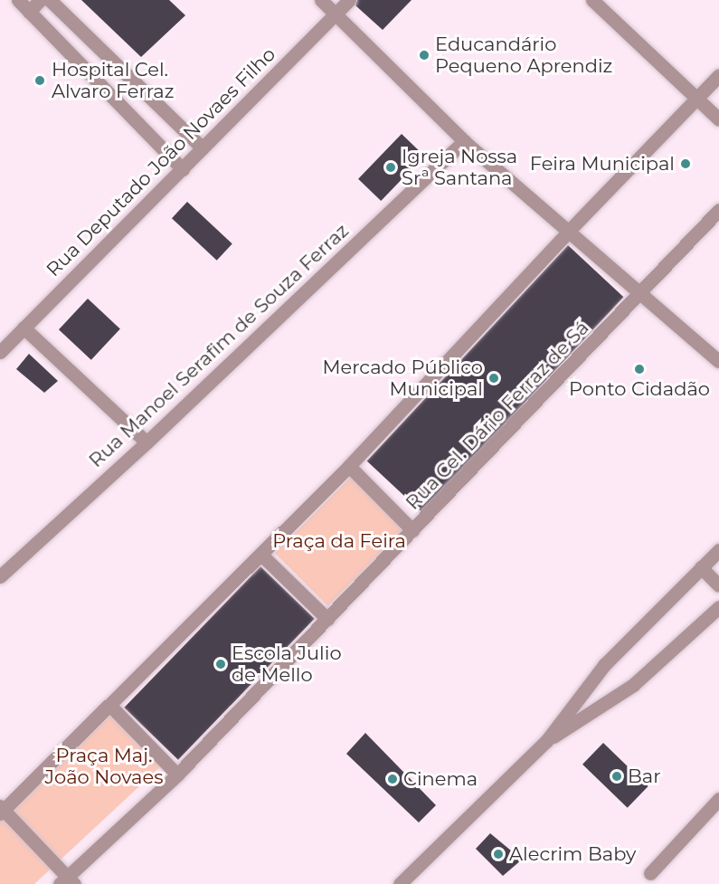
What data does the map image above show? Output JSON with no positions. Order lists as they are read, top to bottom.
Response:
{
  "streets": {
    "street": ["Rua Deputado João Novaes Filho", "Rua Manoel Serafim de Souza Ferraz", "Rua Cel. Dário Ferraz de Sá"]
  },
  "parks": ["Praça da Feira", "Praça Maj. João Novaes"],
  "places": [
    "Educandário Pequeno Aprendiz",
    "Hospital Cel. Alvaro Ferraz",
    "Feira Municipal",
    "Igreja Nossa Srª Santana",
    "Ponto Cidadão",
    "Mercado Público Municipal",
    "Escola Julio de Mello",
    "Bar",
    "Cinema",
    "Alecrim Baby"
  ]
}
